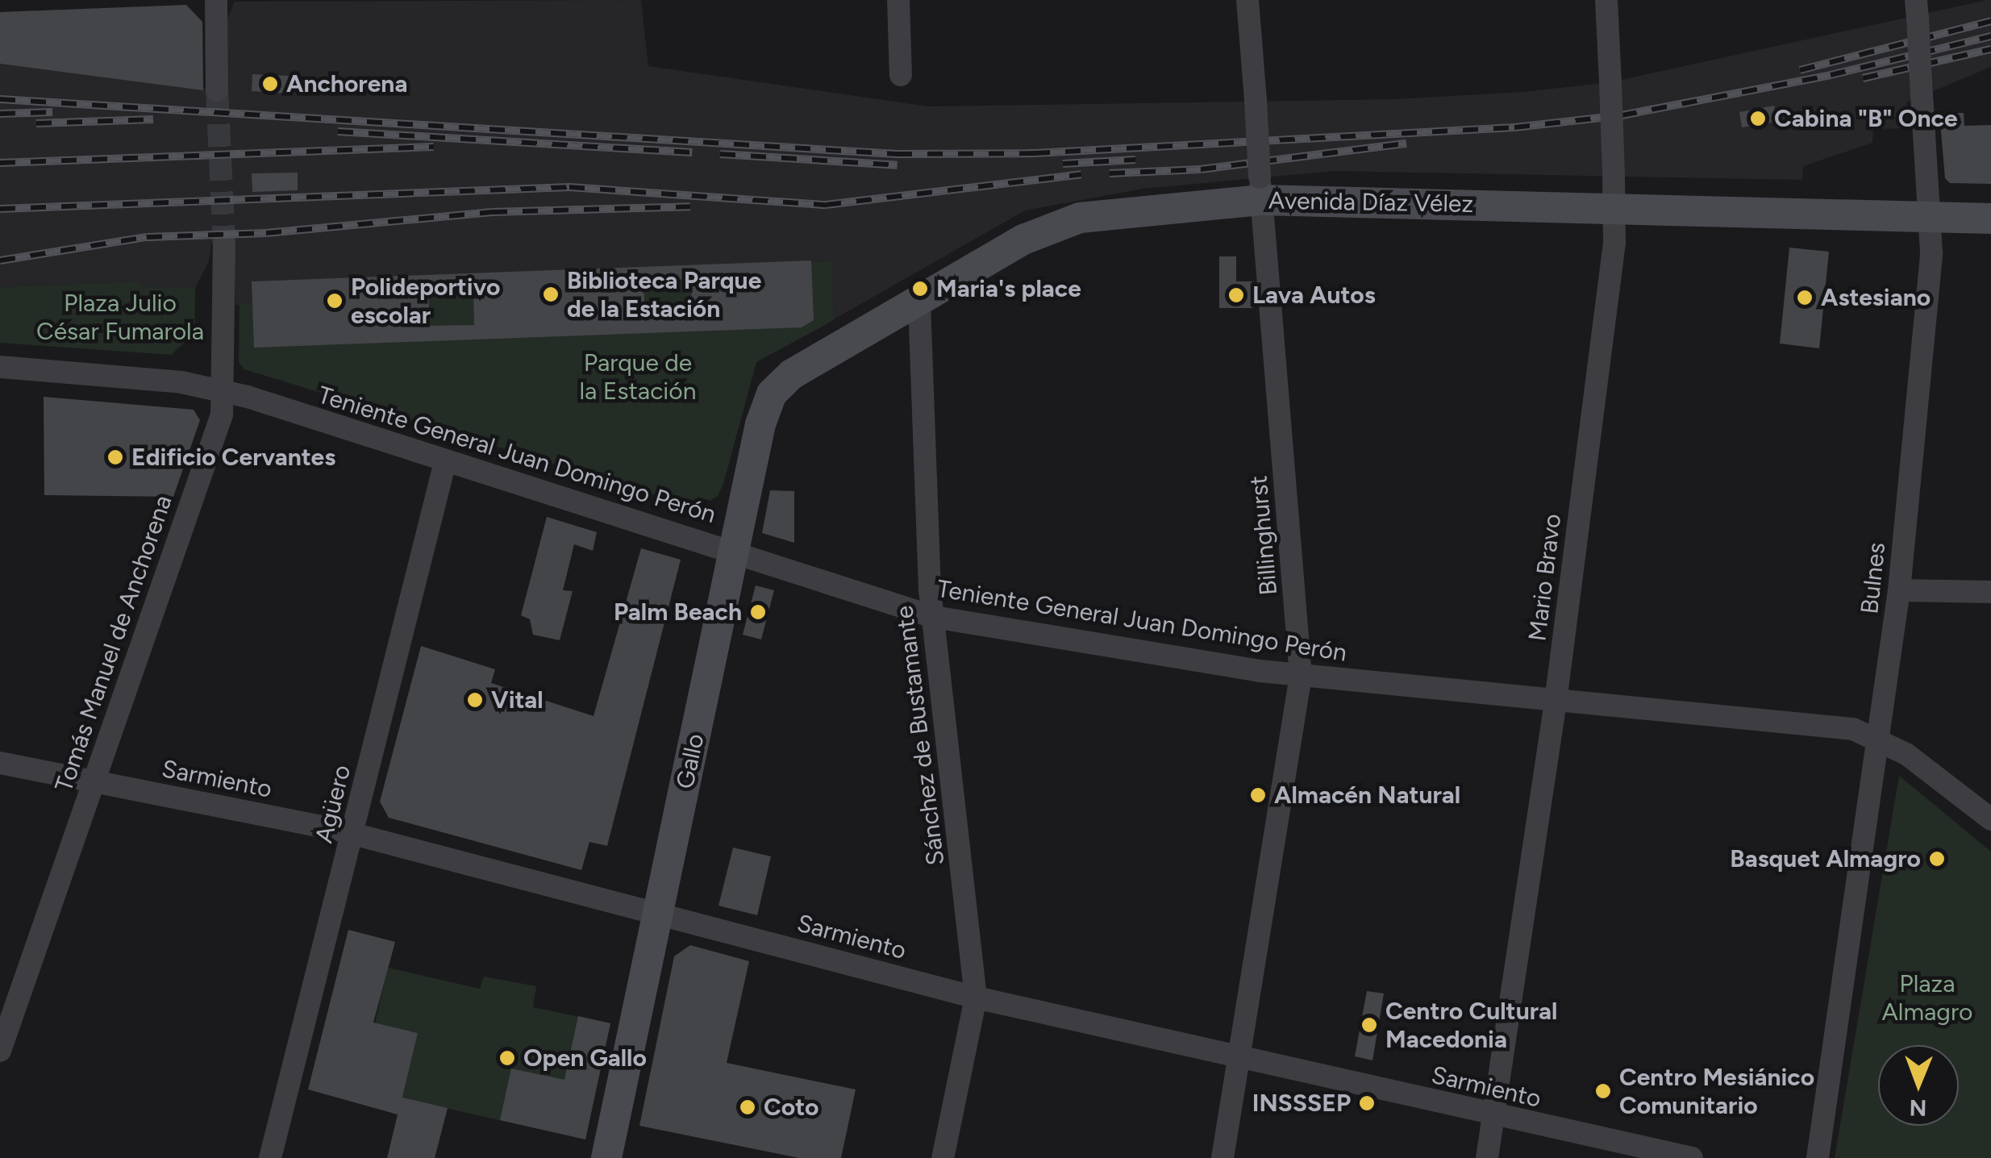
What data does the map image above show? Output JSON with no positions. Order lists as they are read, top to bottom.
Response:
{
  "streets": {
    "main road": ["Avenida Díaz Vélez", "Gallo"],
    "street": [
      "Teniente General Juan Domingo Perón",
      "Billinghurst",
      "Mario Bravo",
      "Bulnes",
      "Tomás Manuel de Anchorena",
      "Sánchez de Bustamante",
      "Sarmiento",
      "Agüero"
    ]
  },
  "crossings": [
    ["Avenida Díaz Vélez", "Billinghurst"],
    ["Avenida Díaz Vélez", "Mario Bravo"],
    ["Avenida Díaz Vélez", "Bulnes"],
    ["Avenida Díaz Vélez", "Sánchez de Bustamante"],
    ["Avenida Díaz Vélez", "Gallo"],
    ["Teniente General Juan Domingo Perón", "Billinghurst"],
    ["Teniente General Juan Domingo Perón", "Mario Bravo"],
    ["Teniente General Juan Domingo Perón", "Bulnes"],
    ["Teniente General Juan Domingo Perón", "Tomás Manuel de Anchorena"],
    ["Teniente General Juan Domingo Perón", "Sánchez de Bustamante"],
    ["Teniente General Juan Domingo Perón", "Gallo"],
    ["Teniente General Juan Domingo Perón", "Agüero"],
    ["Billinghurst", "Sarmiento"],
    ["Mario Bravo", "Sarmiento"],
    ["Tomás Manuel de Anchorena", "Sarmiento"],
    ["Sánchez de Bustamante", "Sarmiento"],
    ["Gallo", "Sarmiento"],
    ["Sarmiento", "Agüero"]
  ],
  "parks": ["Plaza Julio César Fumarola", "Parque de la Estación", "Plaza Almagro"],
  "places": [
    "Anchorena",
    "Cabina \"B\" Once",
    "Maria's place",
    "Biblioteca Parque de la Estación",
    "Lava Autos",
    "Astesiano",
    "Polideportivo escolar",
    "Edificio Cervantes",
    "Palm Beach",
    "Vital",
    "Almacén Natural",
    "Basquet Almagro",
    "Centro Cultural Macedonia",
    "Open Gallo",
    "Centro Mesiánico Comunitario",
    "INSSSEP",
    "Coto"
  ],
  "north": "bottom"
}
